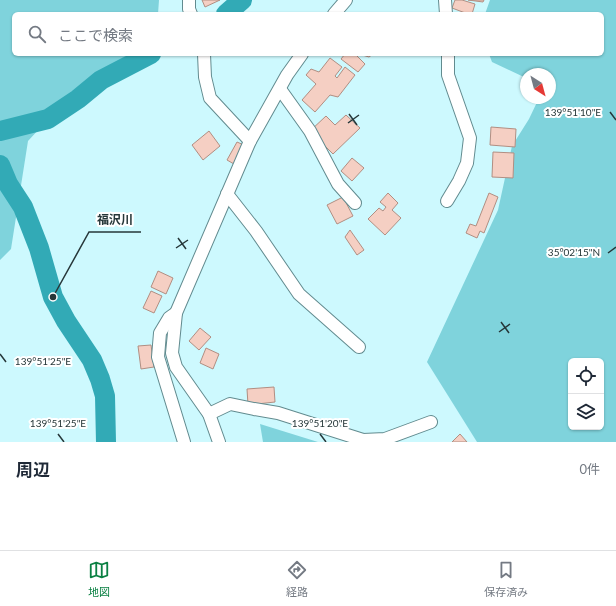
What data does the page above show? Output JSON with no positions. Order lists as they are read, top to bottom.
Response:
{
  "places": ["福沢川"],
  "north": "bottom right",
  "page": {
    "search": "ここで検索",
    "heading": ["周辺", "0件"],
    "nav": ["地図", "経路", "保存済み"]
  },
  "coordinates": [
    "139°51'10\"E",
    "35°02'15\"N",
    "139°51'25\"E",
    "139°51'20\"E"
  ]
}
